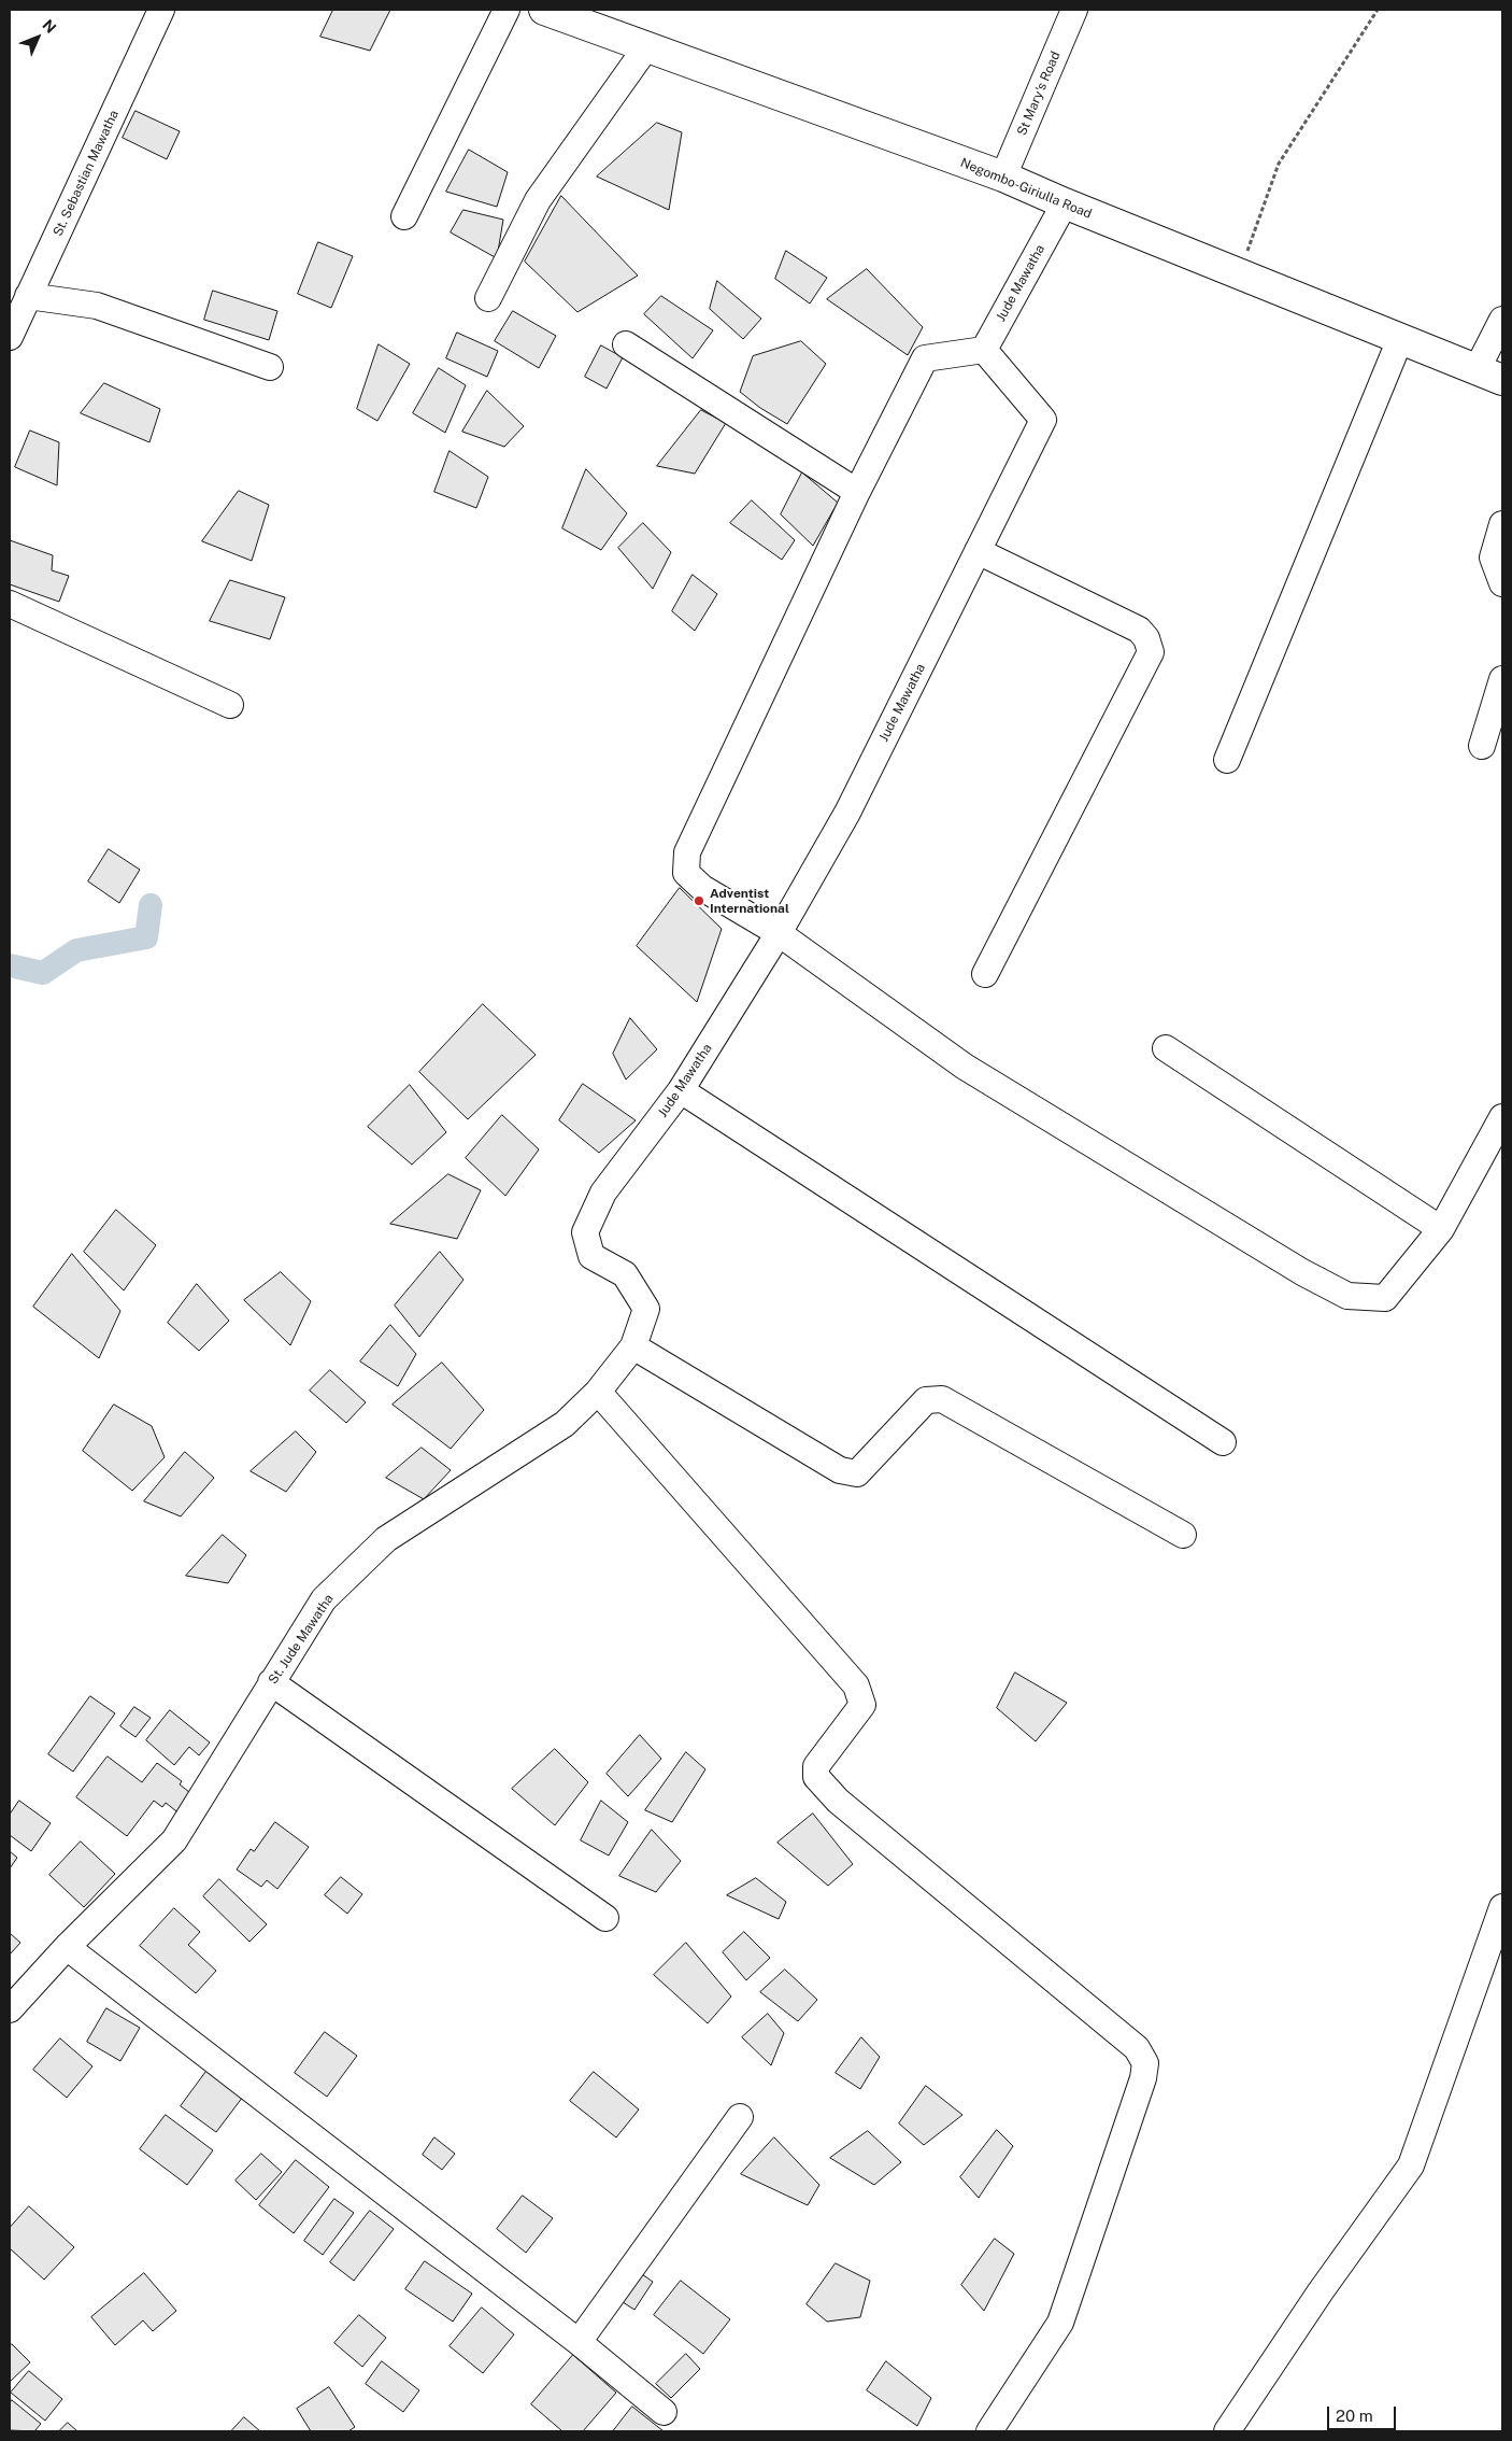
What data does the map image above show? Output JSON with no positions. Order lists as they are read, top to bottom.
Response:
{
  "streets": {
    "main road": ["Negombo-Giriulla Road"],
    "street": [
      "St Mary's Road",
      "St. Sebastian Mawatha",
      "Jude Mawatha",
      "St. Jude Mawatha"
    ]
  },
  "crossings": [
    ["St Mary's Road", "Negombo-Giriulla Road"],
    ["Negombo-Giriulla Road", "Jude Mawatha"],
    ["Jude Mawatha", "St. Jude Mawatha"]
  ],
  "places": ["Adventist International"],
  "scale_bar": "20 m",
  "north": "top right"
}
